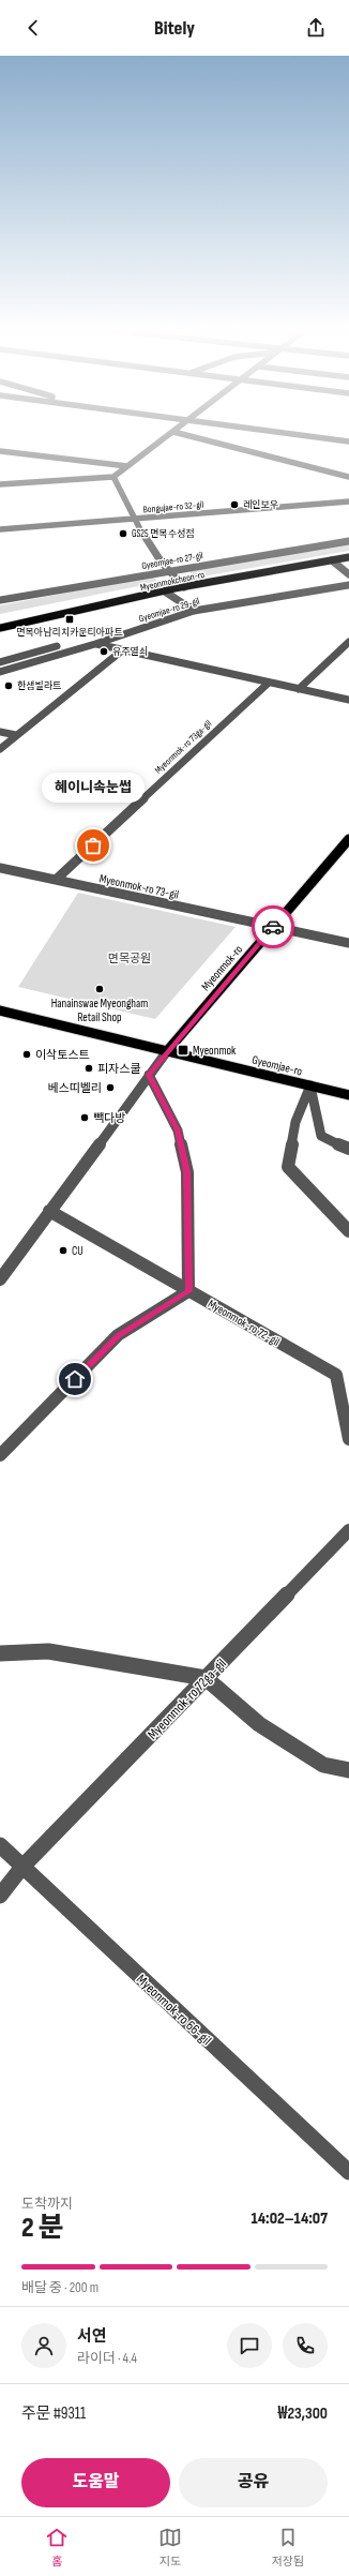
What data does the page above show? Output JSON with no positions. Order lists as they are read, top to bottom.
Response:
{
  "streets": {
    "main road": ["Myeonmokcheon-ro", "Myeonmok-ro", "Gyeomjae-ro"],
    "street": [
      "Bongujae-ro 32-gil",
      "Gyeomjae-ro 27-gil",
      "Gyeomjae-ro 29-gil",
      "Myeonmok-ro 73ga-gil",
      "Myeonmok-ro 73-gil",
      "Myeonmok-ro 72-gil",
      "Myeonmok-ro 72ga-gil",
      "Myeonmok-ro 66-gil"
    ]
  },
  "crossings": [
    ["Myeonmok-ro 73ga-gil", "Myeonmok-ro 73-gil"],
    ["Myeonmok-ro 73-gil", "Myeonmok-ro"],
    ["Myeonmok-ro", "Gyeomjae-ro"],
    ["Myeonmok-ro", "Myeonmok-ro 72-gil"],
    ["Myeonmok-ro 72ga-gil", "Myeonmok-ro 66-gil"]
  ],
  "parks": ["면목공원"],
  "places": {
    "other": [
      "레인보우",
      "GS25 면목수성점",
      "유주열쇠",
      "한샘빌라트",
      "혜이니속눈썹",
      "Hanainswae Myeongham Retail Shop",
      "이삭토스트",
      "피자스쿨",
      "베스띠벨리",
      "빽다방",
      "CU"
    ],
    "transit": ["면목아남리치카운티아파트", "Myeonmok"]
  },
  "page": {
    "header": "Bitely",
    "bubble": "혜이니속눈썹",
    "heading": ["2 분", "도착까지", "14:02–14:07"],
    "panel": [
      "서연",
      "라이더 · 4.4",
      "주문 #9311",
      "₩23,300"
    ],
    "bar": "배달 중 · 200 m",
    "buttons": ["도움말", "공유"],
    "tabs": ["홈", "지도", "저장됨"]
  }
}
